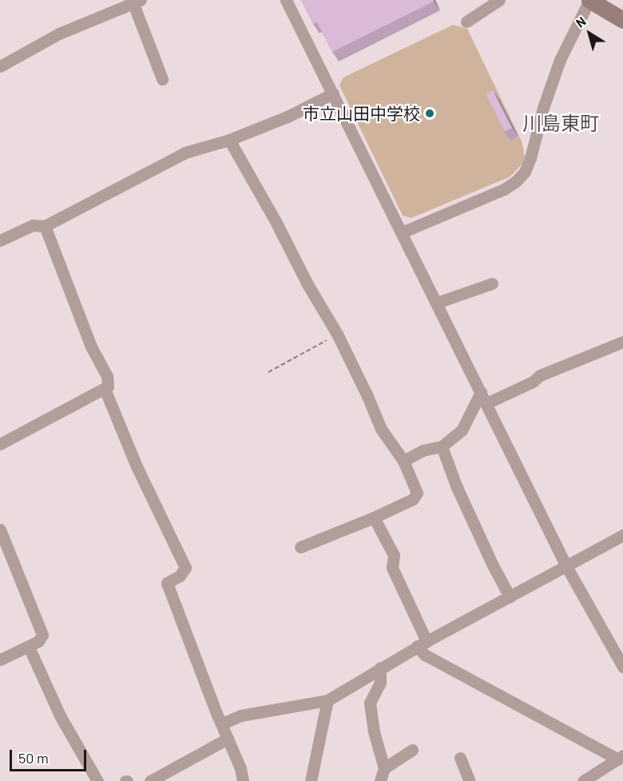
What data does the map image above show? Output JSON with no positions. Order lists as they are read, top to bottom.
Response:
{
  "districts": ["川島東町"],
  "places": ["市立山田中学校"],
  "scale_bar": "50 m",
  "north": "top left"
}
